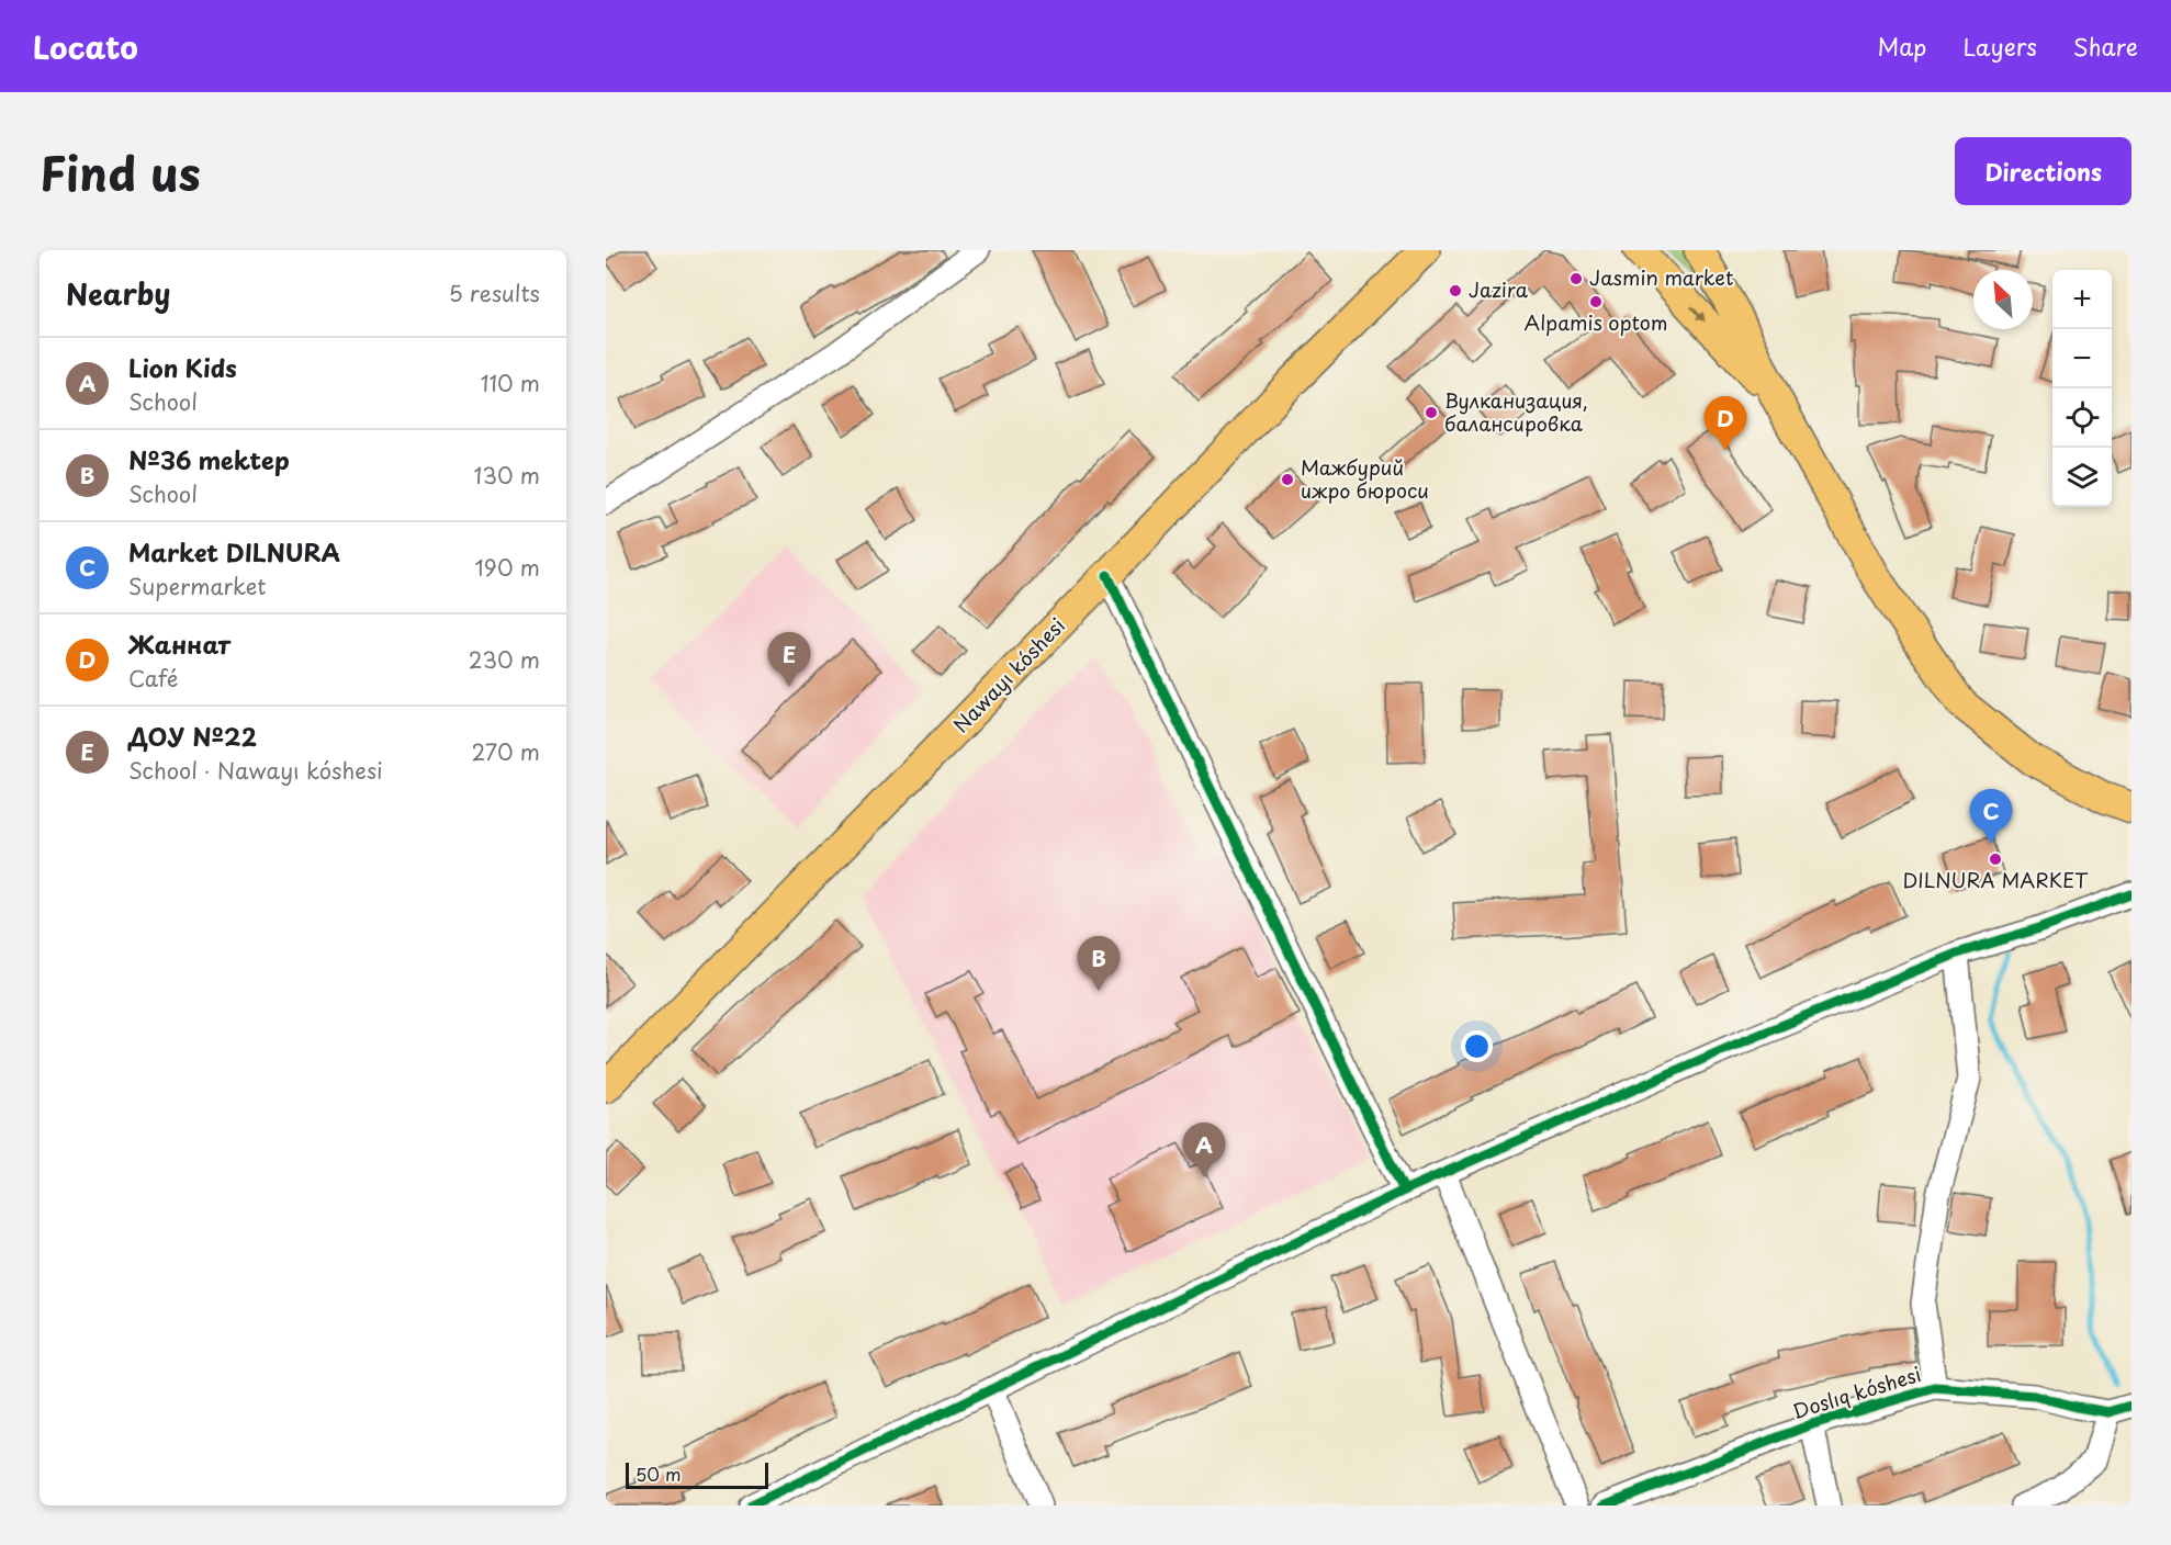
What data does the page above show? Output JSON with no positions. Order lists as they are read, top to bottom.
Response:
{
  "streets": {
    "main road": ["Nawayı kóshesi"],
    "street": ["Doslıq kóshesi"]
  },
  "places": [
    "Jasmin market",
    "Jazira",
    "Alpamis optom",
    "Вулканизация, балансировка",
    "Мажбурий ижро бюроси",
    "DILNURA MARKET"
  ],
  "scale_bar": "50 m",
  "north": "top left",
  "page": {
    "header": "Locato",
    "nav": ["Map", "Layers", "Share"],
    "title": "Find us",
    "buttons": "Directions",
    "heading": ["Nearby", "5 results"],
    "map_buttons": ["+", "−"],
    "list": [
      {
        "mark": "A",
        "name": "Lion Kids",
        "note": "School",
        "value": "110 m"
      },
      {
        "mark": "B",
        "name": "№36 mektep",
        "note": "School",
        "value": "130 m"
      },
      {
        "mark": "C",
        "name": "Market DILNURA",
        "note": "Supermarket",
        "value": "190 m"
      },
      {
        "mark": "D",
        "name": "Жаннат",
        "note": "Café",
        "value": "230 m"
      },
      {
        "mark": "E",
        "name": "ДОУ №22",
        "note": "School · Nawayı kóshesi",
        "value": "270 m"
      }
    ],
    "pins": [
      "D",
      "E",
      "C",
      "B",
      "A"
    ],
    "scale": "50 m"
  }
}
